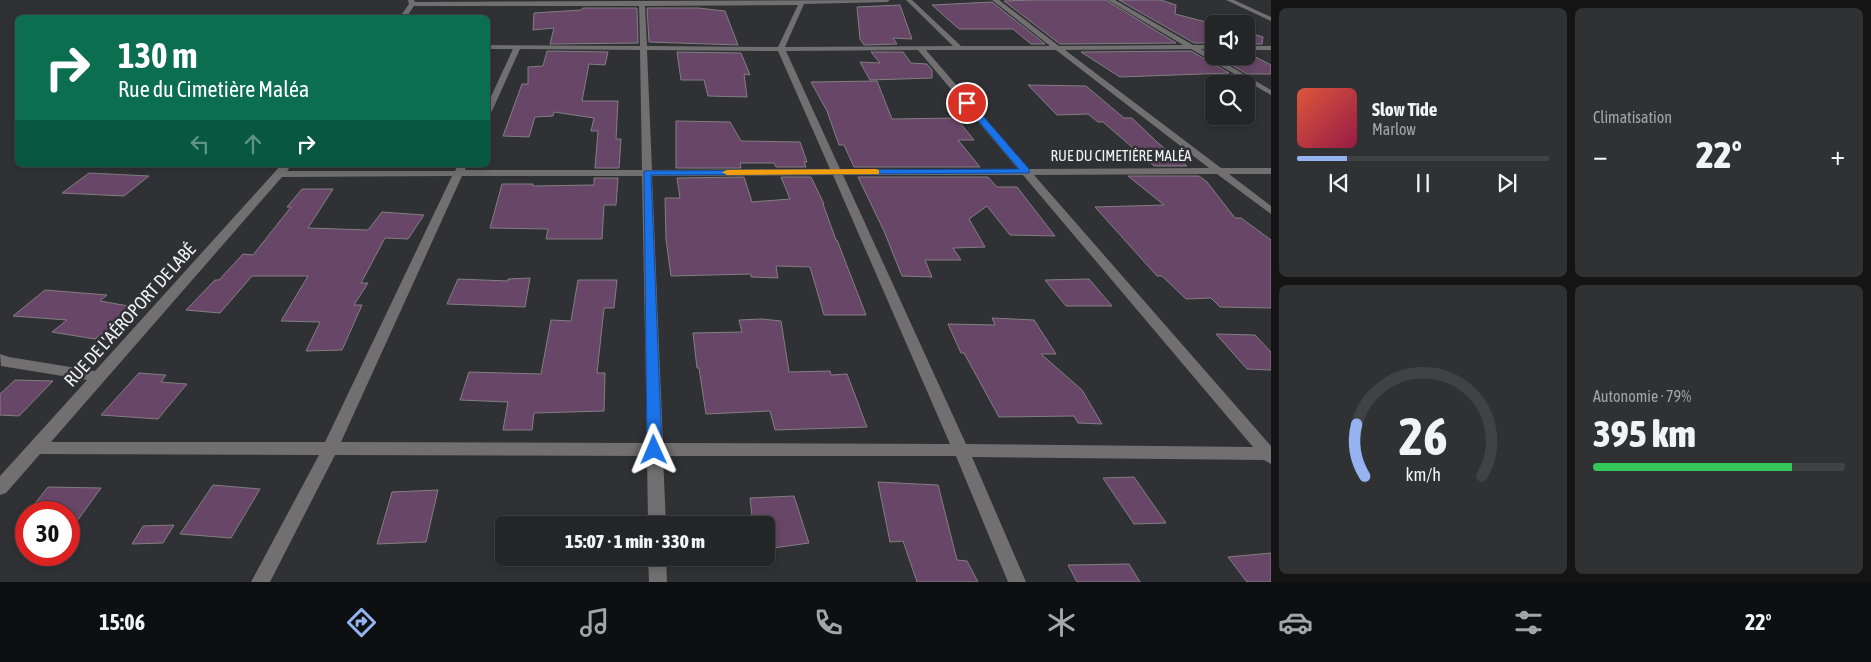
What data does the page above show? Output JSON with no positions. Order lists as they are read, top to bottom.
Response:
{
  "streets": {
    "street": ["RUE DU CIMETIÈRE MALÉA", "RUE DE L'AÉROPORT DE LABÉ"]
  },
  "crossings": [
    ["RUE DU CIMETIÈRE MALÉA", "RUE DE L'AÉROPORT DE LABÉ"]
  ],
  "page": {
    "tile": [
      "Climatisation",
      ["Autonomie · 79%", "395 km"]
    ],
    "turn": ["130 m", "Rue du Cimetière Maléa"],
    "song": ["Slow Tide", "Marlow"],
    "heat": ["−", "22°", "+"],
    "limit": "30",
    "trip": "15:07 · 1 min · 330 m",
    "tabs": ["15:06", "22°"],
    "gauge": ["26", "km/h"]
  }
}
